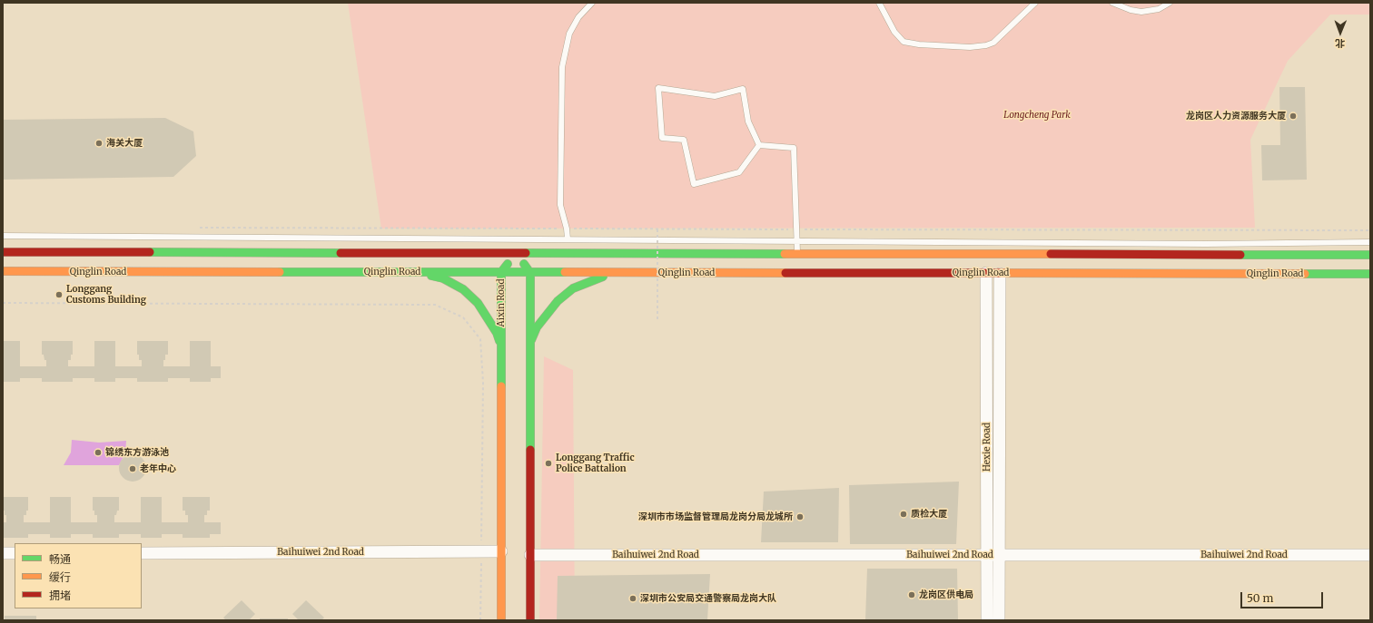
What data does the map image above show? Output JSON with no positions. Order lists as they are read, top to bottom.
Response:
{
  "streets": {
    "main road": ["Qinglin Road", "Aixin Road"],
    "street": ["Hexie Road", "Baihuiwei 2nd Road"]
  },
  "crossings": [
    ["Qinglin Road", "Aixin Road"],
    ["Qinglin Road", "Hexie Road"],
    ["Aixin Road", "Baihuiwei 2nd Road"],
    ["Hexie Road", "Baihuiwei 2nd Road"]
  ],
  "parks": ["Longcheng Park"],
  "places": [
    "龙岗区人力资源服务大厦",
    "海关大厦",
    "Longgang Customs Building",
    "锦绣东方游泳池",
    "Longgang Traffic Police Battalion",
    "老年中心",
    "质检大厦",
    "深圳市市场监督管理局龙岗分局龙城所",
    "龙岗区供电局",
    "深圳市公安局交通警察局龙岗大队"
  ],
  "legend": ["畅通", "缓行", "拥堵"],
  "scale_bar": "50 m",
  "north": "bottom"
}
